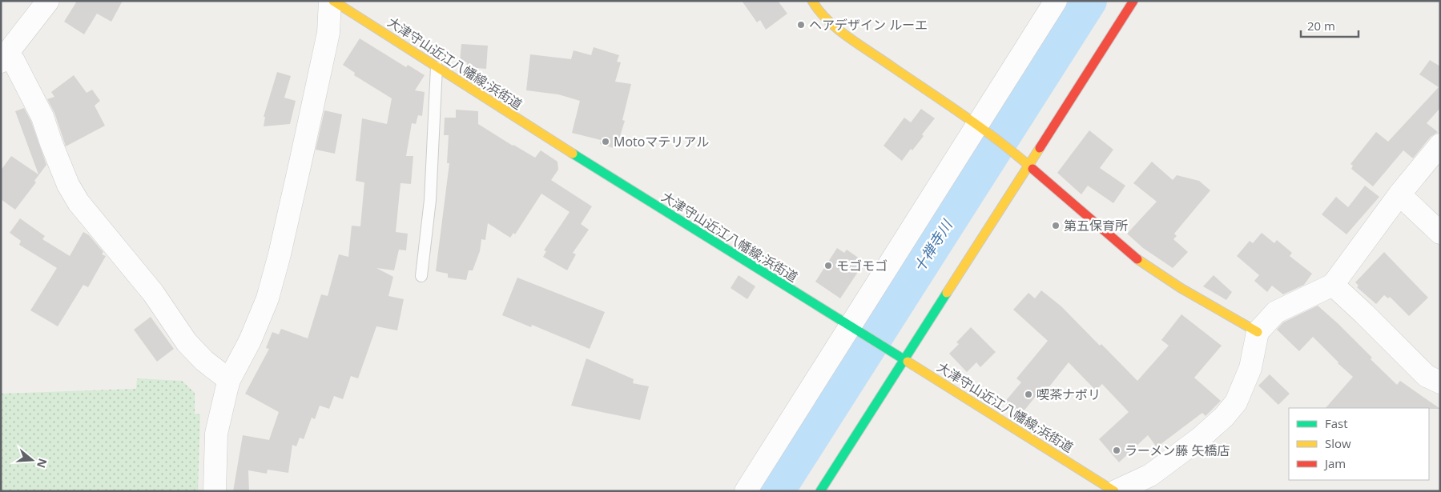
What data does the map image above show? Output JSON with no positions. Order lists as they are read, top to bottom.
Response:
{
  "streets": {
    "street": ["大津守山近江八幡線;浜街道"]
  },
  "water": ["十禅寺川"],
  "places": [
    "ヘアデザイン ルーエ",
    "Motoマテリアル",
    "第五保育所",
    "モゴモゴ",
    "喫茶ナポリ",
    "ラーメン藤 矢橋店"
  ],
  "legend": ["Fast", "Slow", "Jam"],
  "scale_bar": "20 m",
  "north": "right"
}
